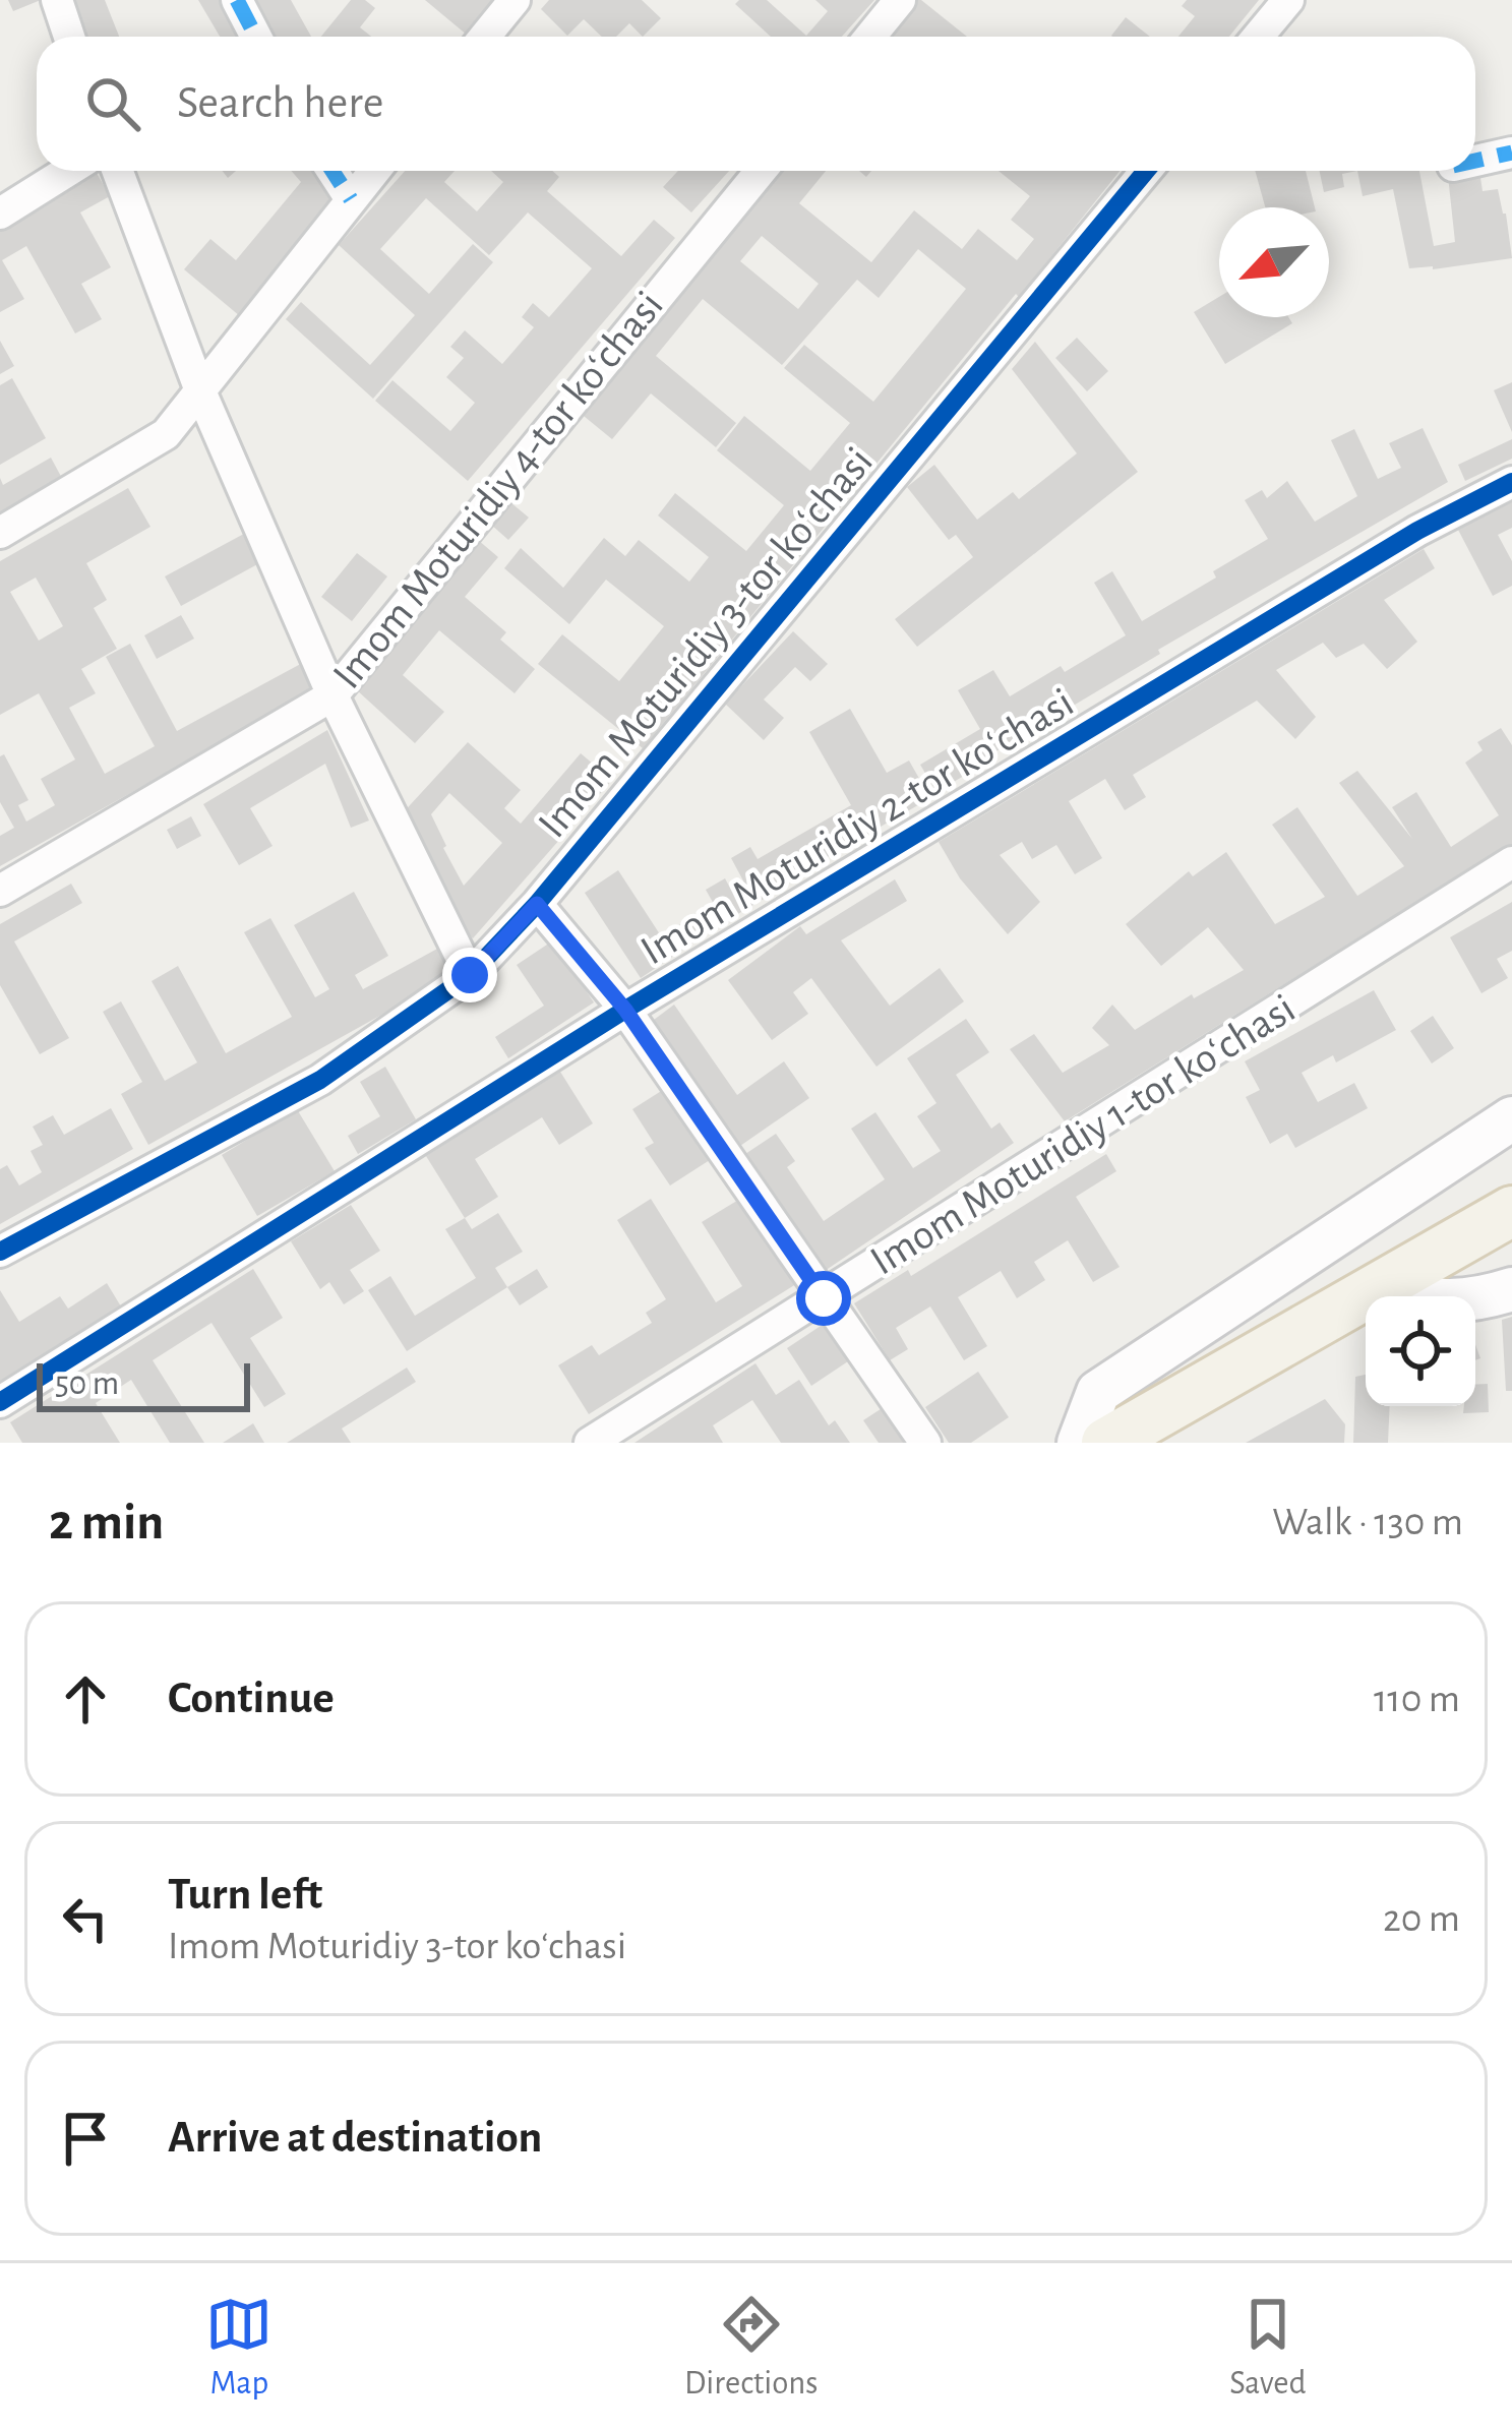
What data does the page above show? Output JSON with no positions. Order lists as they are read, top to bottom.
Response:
{
  "streets": {
    "street": [
      "Imom Moturidiy 4-tor koʻchasi",
      "Imom Moturidiy 3-tor koʻchasi",
      "Imom Moturidiy 2-tor koʻchasi",
      "Imom Moturidiy 1-tor koʻchasi"
    ]
  },
  "scale_bar": "50 m",
  "north": "bottom left",
  "page": {
    "search": "Search here",
    "scale": "50 m",
    "heading": ["2 min", "Walk · 130 m"],
    "list": [
      ["Continue", "110 m"],
      ["Turn left", "Imom Moturidiy 3-tor koʻchasi", "20 m"],
      "Arrive at destination"
    ],
    "nav": ["Map", "Directions", "Saved"]
  }
}
